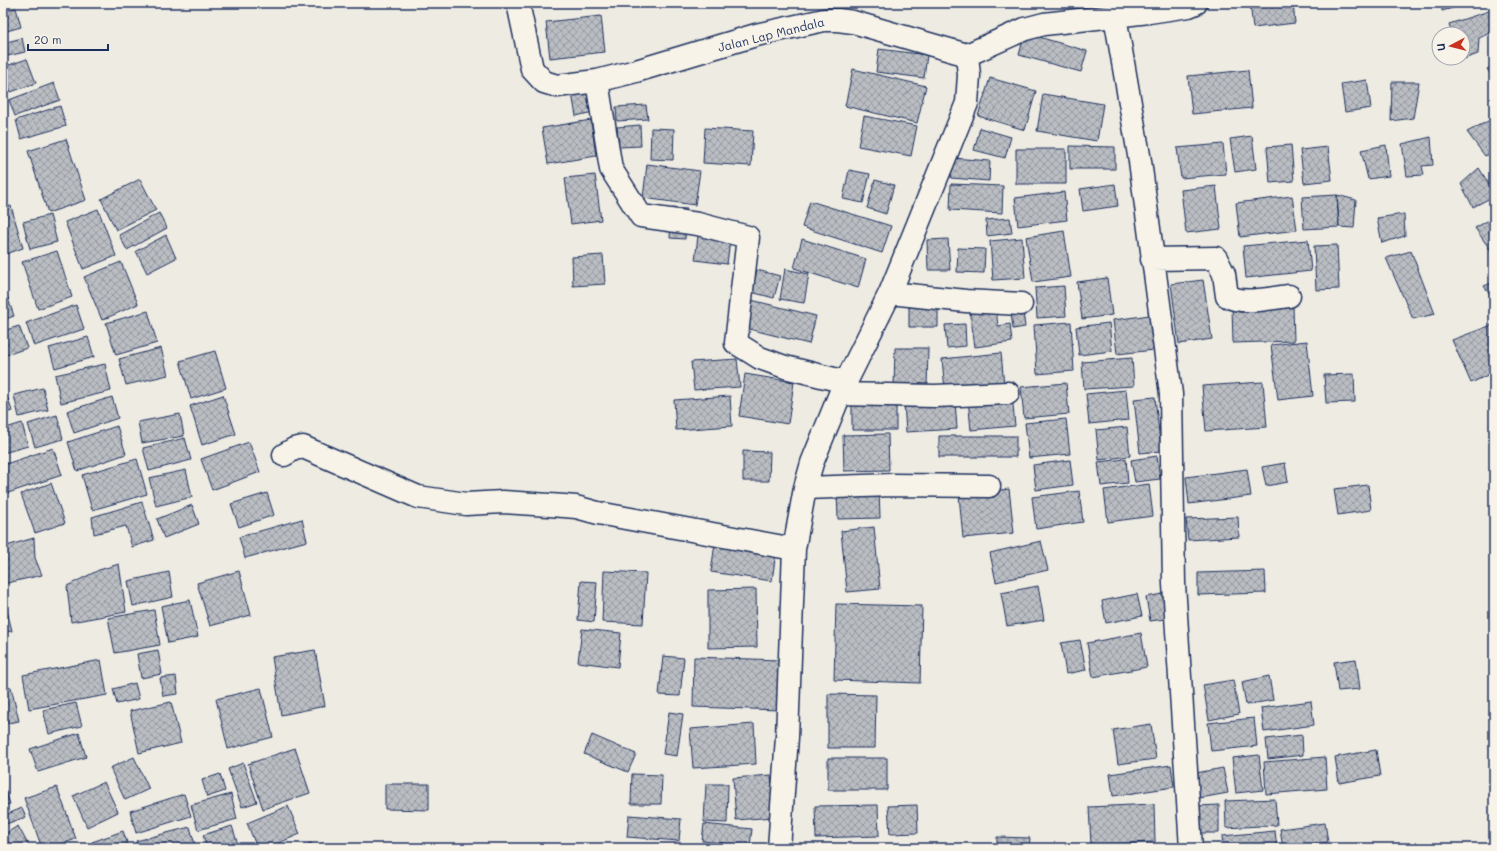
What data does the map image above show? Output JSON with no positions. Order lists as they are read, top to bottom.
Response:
{
  "streets": {
    "street": ["Jalan Lap Mandala"]
  },
  "scale_bar": "20 m",
  "north": "left"
}
